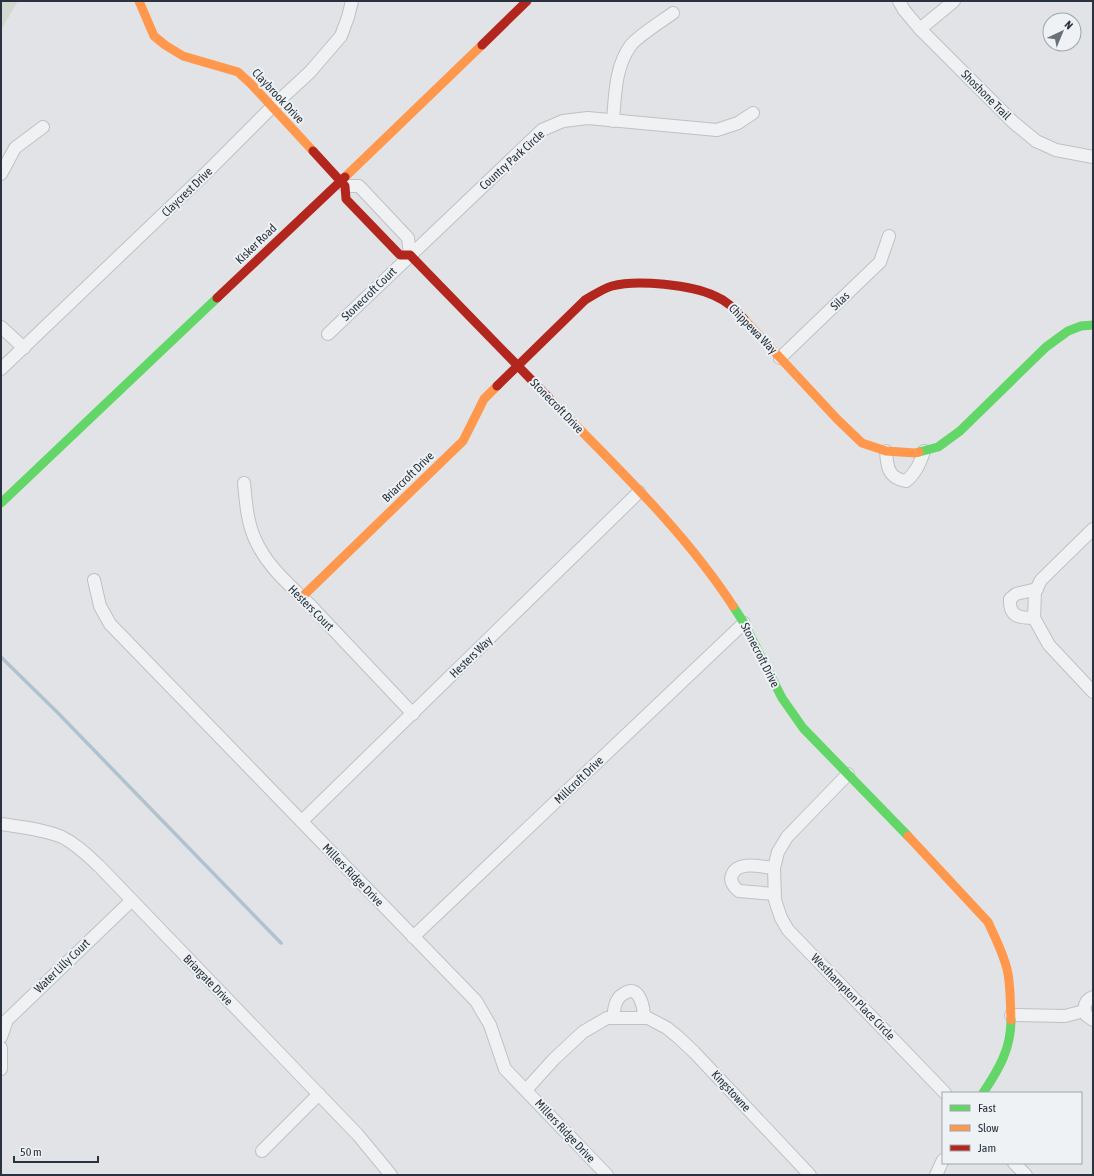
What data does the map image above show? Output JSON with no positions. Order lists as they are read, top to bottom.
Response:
{
  "streets": {
    "street": [
      "Shoshone Trail",
      "Claybrook Drive",
      "Country Park Circle",
      "Claycrest Drive",
      "Kisker Road",
      "Stonecroft Court",
      "Silas",
      "Chippewa Way",
      "Stonecroft Drive",
      "Briarcroft Drive",
      "Hesters Court",
      "Hesters Way",
      "Millcroft Drive",
      "Millers Ridge Drive",
      "Water Lilly Court",
      "Briargate Drive",
      "Westhampton Place Circle",
      "Kingstowne"
    ]
  },
  "crossings": [
    ["Claybrook Drive", "Claycrest Drive"],
    ["Claybrook Drive", "Kisker Road"],
    ["Claybrook Drive", "Stonecroft Drive"],
    ["Country Park Circle", "Stonecroft Court"],
    ["Country Park Circle", "Stonecroft Drive"],
    ["Kisker Road", "Stonecroft Drive"],
    ["Stonecroft Court", "Stonecroft Drive"],
    ["Silas", "Chippewa Way"],
    ["Chippewa Way", "Stonecroft Drive"],
    ["Chippewa Way", "Briarcroft Drive"],
    ["Stonecroft Drive", "Briarcroft Drive"],
    ["Stonecroft Drive", "Hesters Way"],
    ["Stonecroft Drive", "Millcroft Drive"],
    ["Stonecroft Drive", "Westhampton Place Circle"],
    ["Briarcroft Drive", "Hesters Court"],
    ["Hesters Court", "Hesters Way"],
    ["Hesters Way", "Millers Ridge Drive"],
    ["Millcroft Drive", "Millers Ridge Drive"],
    ["Millers Ridge Drive", "Kingstowne"],
    ["Water Lilly Court", "Briargate Drive"]
  ],
  "legend": ["Fast", "Slow", "Jam"],
  "scale_bar": "50 m",
  "north": "top right"
}
